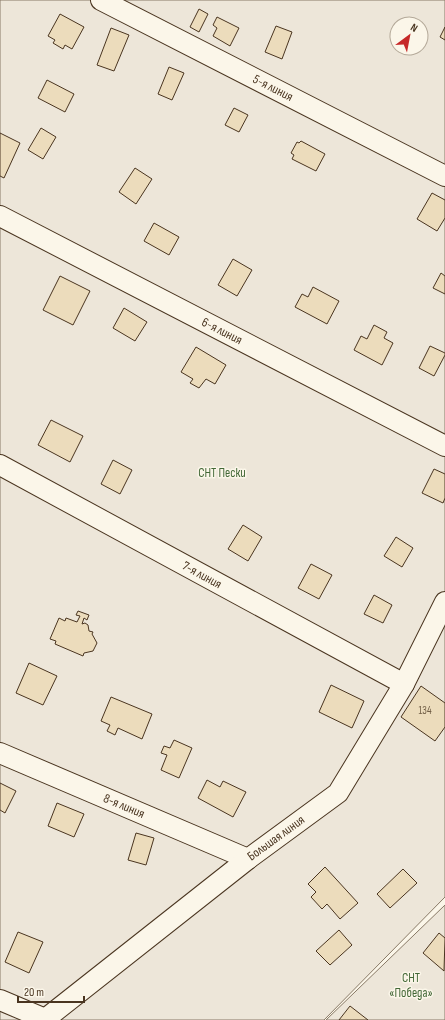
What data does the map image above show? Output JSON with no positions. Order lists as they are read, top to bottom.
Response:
{
  "streets": {
    "street": [
      "5-я линия",
      "6-я линия",
      "7-я линия",
      "8-я линия",
      "Большая линия"
    ]
  },
  "crossings": [
    ["7-я линия", "Большая линия"],
    ["8-я линия", "Большая линия"]
  ],
  "parks": ["СНТ Пески", "СНТ «Победа»"],
  "house_numbers": ["134"],
  "scale_bar": "20 m",
  "north": "top right"
}
